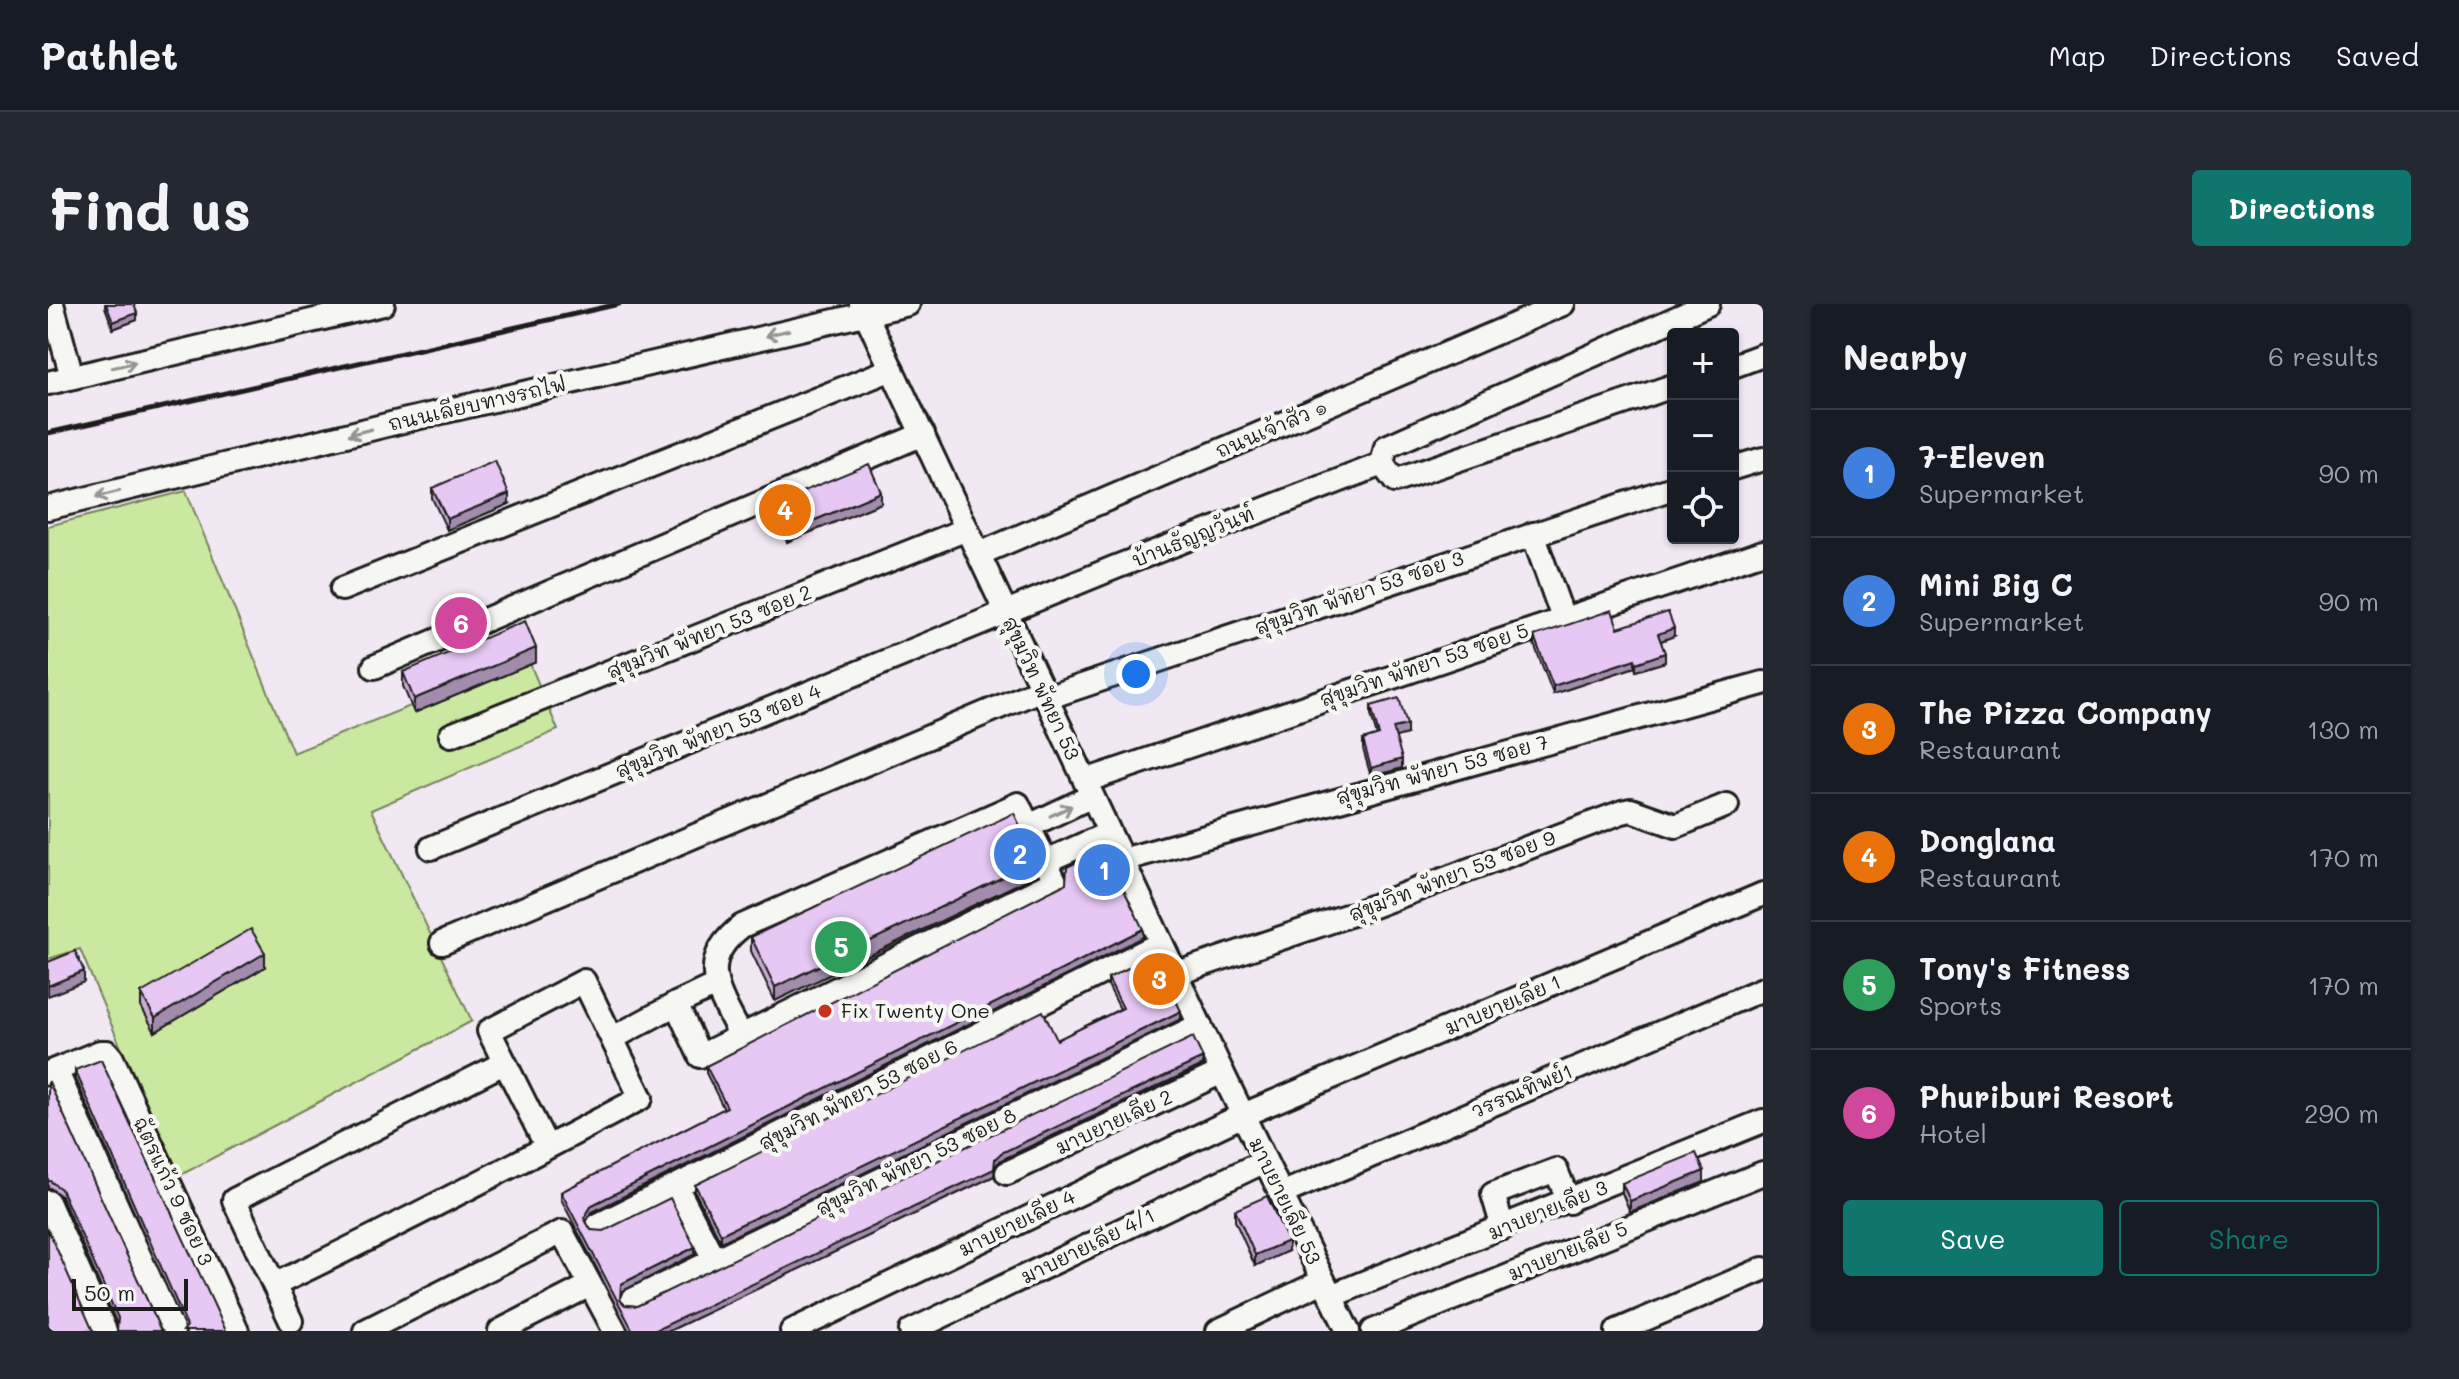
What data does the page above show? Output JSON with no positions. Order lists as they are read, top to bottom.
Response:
{
  "streets": {
    "street": [
      "ถนนเลียบทางรถไฟ",
      "ถนนเจ้าสัว ๑",
      "บ้านธัญญวันท์",
      "สุขุมวิท พัทยา 53 ซอย 3",
      "สุขุมวิท พัทยา 53 ซอย 2",
      "สุขุมวิท พัทยา 53 ซอย 5",
      "สุขุมวิท พัทยา 53",
      "สุขุมวิท พัทยา 53 ซอย 4",
      "สุขุมวิท พัทยา 53 ซอย 7",
      "สุขุมวิท พัทยา 53 ซอย 9",
      "มาบยายเลีย 1",
      "วรรณทิพย์1",
      "สุขุมวิท พัทยา 53 ซอย 6",
      "มาบยายเลีย 2",
      "สุขุมวิท พัทยา 53 ซอย 8",
      "ฉัตรแก้ว 9 ซอย 3",
      "มาบยายเลีย 53",
      "มาบยายเลีย 3",
      "มาบยายเลีย 4",
      "มาบยายเลีย 4/1",
      "มาบยายเลีย 5"
    ]
  },
  "crossings": [
    ["ถนนเลียบทางรถไฟ", "สุขุมวิท พัทยา 53"],
    ["ถนนเจ้าสัว ๑", "สุขุมวิท พัทยา 53"],
    ["บ้านธัญญวันท์", "สุขุมวิท พัทยา 53"],
    ["บ้านธัญญวันท์", "สุขุมวิท พัทยา 53 ซอย 4"],
    ["สุขุมวิท พัทยา 53 ซอย 3", "สุขุมวิท พัทยา 53"],
    ["สุขุมวิท พัทยา 53 ซอย 2", "สุขุมวิท พัทยา 53"],
    ["สุขุมวิท พัทยา 53 ซอย 5", "สุขุมวิท พัทยา 53"],
    ["สุขุมวิท พัทยา 53", "สุขุมวิท พัทยา 53 ซอย 4"],
    ["สุขุมวิท พัทยา 53", "สุขุมวิท พัทยา 53 ซอย 7"],
    ["สุขุมวิท พัทยา 53", "สุขุมวิท พัทยา 53 ซอย 9"],
    ["สุขุมวิท พัทยา 53", "สุขุมวิท พัทยา 53 ซอย 6"],
    ["สุขุมวิท พัทยา 53", "มาบยายเลีย 2"],
    ["สุขุมวิท พัทยา 53", "สุขุมวิท พัทยา 53 ซอย 8"],
    ["สุขุมวิท พัทยา 53", "มาบยายเลีย 53"],
    ["มาบยายเลีย 1", "มาบยายเลีย 53"],
    ["มาบยายเลีย 1", "มาบยายเลีย 4"],
    ["วรรณทิพย์1", "มาบยายเลีย 53"],
    ["มาบยายเลีย 2", "มาบยายเลีย 53"],
    ["มาบยายเลีย 53", "มาบยายเลีย 3"],
    ["มาบยายเลีย 53", "มาบยายเลีย 4"],
    ["มาบยายเลีย 53", "มาบยายเลีย 4/1"]
  ],
  "places": ["Fix Twenty One"],
  "scale_bar": "50 m",
  "page": {
    "header": "Pathlet",
    "nav": ["Map", "Directions", "Saved"],
    "buttons": [
      "Directions",
      ["Save", "Share"]
    ],
    "title": "Find us",
    "heading": ["Nearby", "6 results"],
    "map_buttons": ["+", "−"],
    "list": [
      {
        "mark": "1",
        "name": "7-Eleven",
        "note": "Supermarket",
        "value": "90 m"
      },
      {
        "mark": "2",
        "name": "Mini Big C",
        "note": "Supermarket",
        "value": "90 m"
      },
      {
        "mark": "3",
        "name": "The Pizza Company",
        "note": "Restaurant",
        "value": "130 m"
      },
      {
        "mark": "4",
        "name": "Donglana",
        "note": "Restaurant",
        "value": "170 m"
      },
      {
        "mark": "5",
        "name": "Tony's Fitness",
        "note": "Sports",
        "value": "170 m"
      },
      {
        "mark": "6",
        "name": "Phuriburi Resort",
        "note": "Hotel",
        "value": "290 m"
      }
    ],
    "pins": [
      "4",
      "6",
      "2",
      "1",
      "5",
      "3"
    ],
    "scale": "50 m"
  }
}
